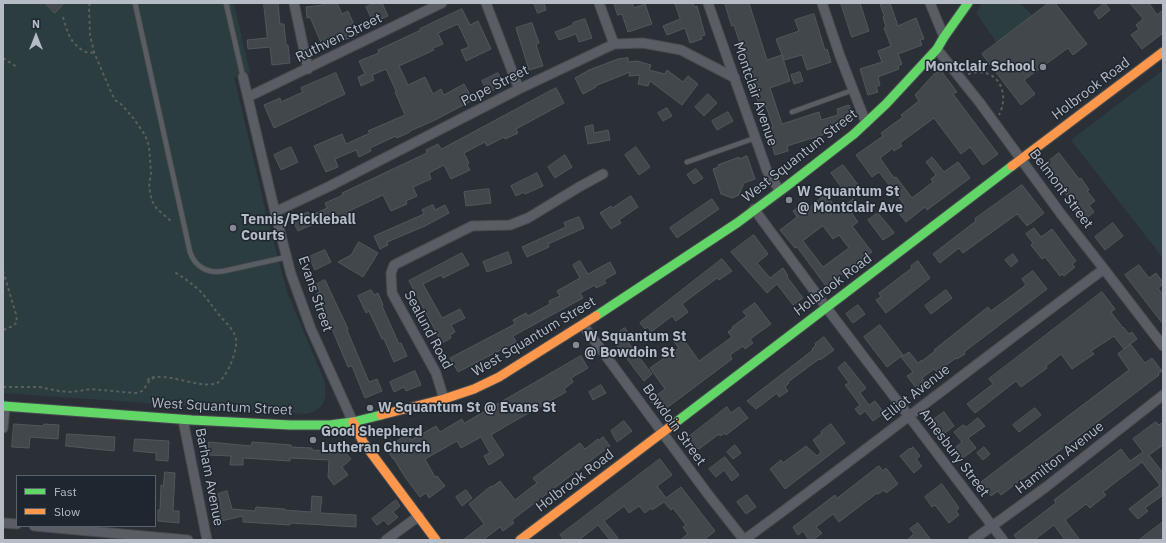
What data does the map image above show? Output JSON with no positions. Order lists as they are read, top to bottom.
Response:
{
  "streets": {
    "main road": ["Holbrook Road", "West Squantum Street"],
    "street": [
      "Ruthven Street",
      "Pope Street",
      "Montclair Avenue",
      "Belmont Street",
      "Evans Street",
      "Sealund Road",
      "Elliot Avenue",
      "Bowdoin Street",
      "Amesbury Street",
      "Hamilton Avenue",
      "Barham Avenue"
    ]
  },
  "crossings": [
    ["Ruthven Street", "Evans Street"],
    ["Pope Street", "Montclair Avenue"],
    ["Pope Street", "Evans Street"],
    ["Holbrook Road", "Belmont Street"],
    ["Holbrook Road", "Bowdoin Street"],
    ["Holbrook Road", "Amesbury Street"],
    ["Montclair Avenue", "West Squantum Street"],
    ["West Squantum Street", "Belmont Street"],
    ["West Squantum Street", "Evans Street"],
    ["West Squantum Street", "Sealund Road"],
    ["West Squantum Street", "Bowdoin Street"],
    ["West Squantum Street", "Amesbury Street"],
    ["West Squantum Street", "Barham Avenue"],
    ["Belmont Street", "Elliot Avenue"],
    ["Elliot Avenue", "Bowdoin Street"],
    ["Elliot Avenue", "Amesbury Street"],
    ["Amesbury Street", "Hamilton Avenue"]
  ],
  "places": [
    "Montclair School",
    "W Squantum St @ Montclair Ave",
    "Tennis/Pickleball Courts",
    "W Squantum St @ Bowdoin St",
    "W Squantum St @ Evans St",
    "Good Shepherd Lutheran Church"
  ],
  "legend": ["Fast", "Slow"],
  "north": "top"
}
